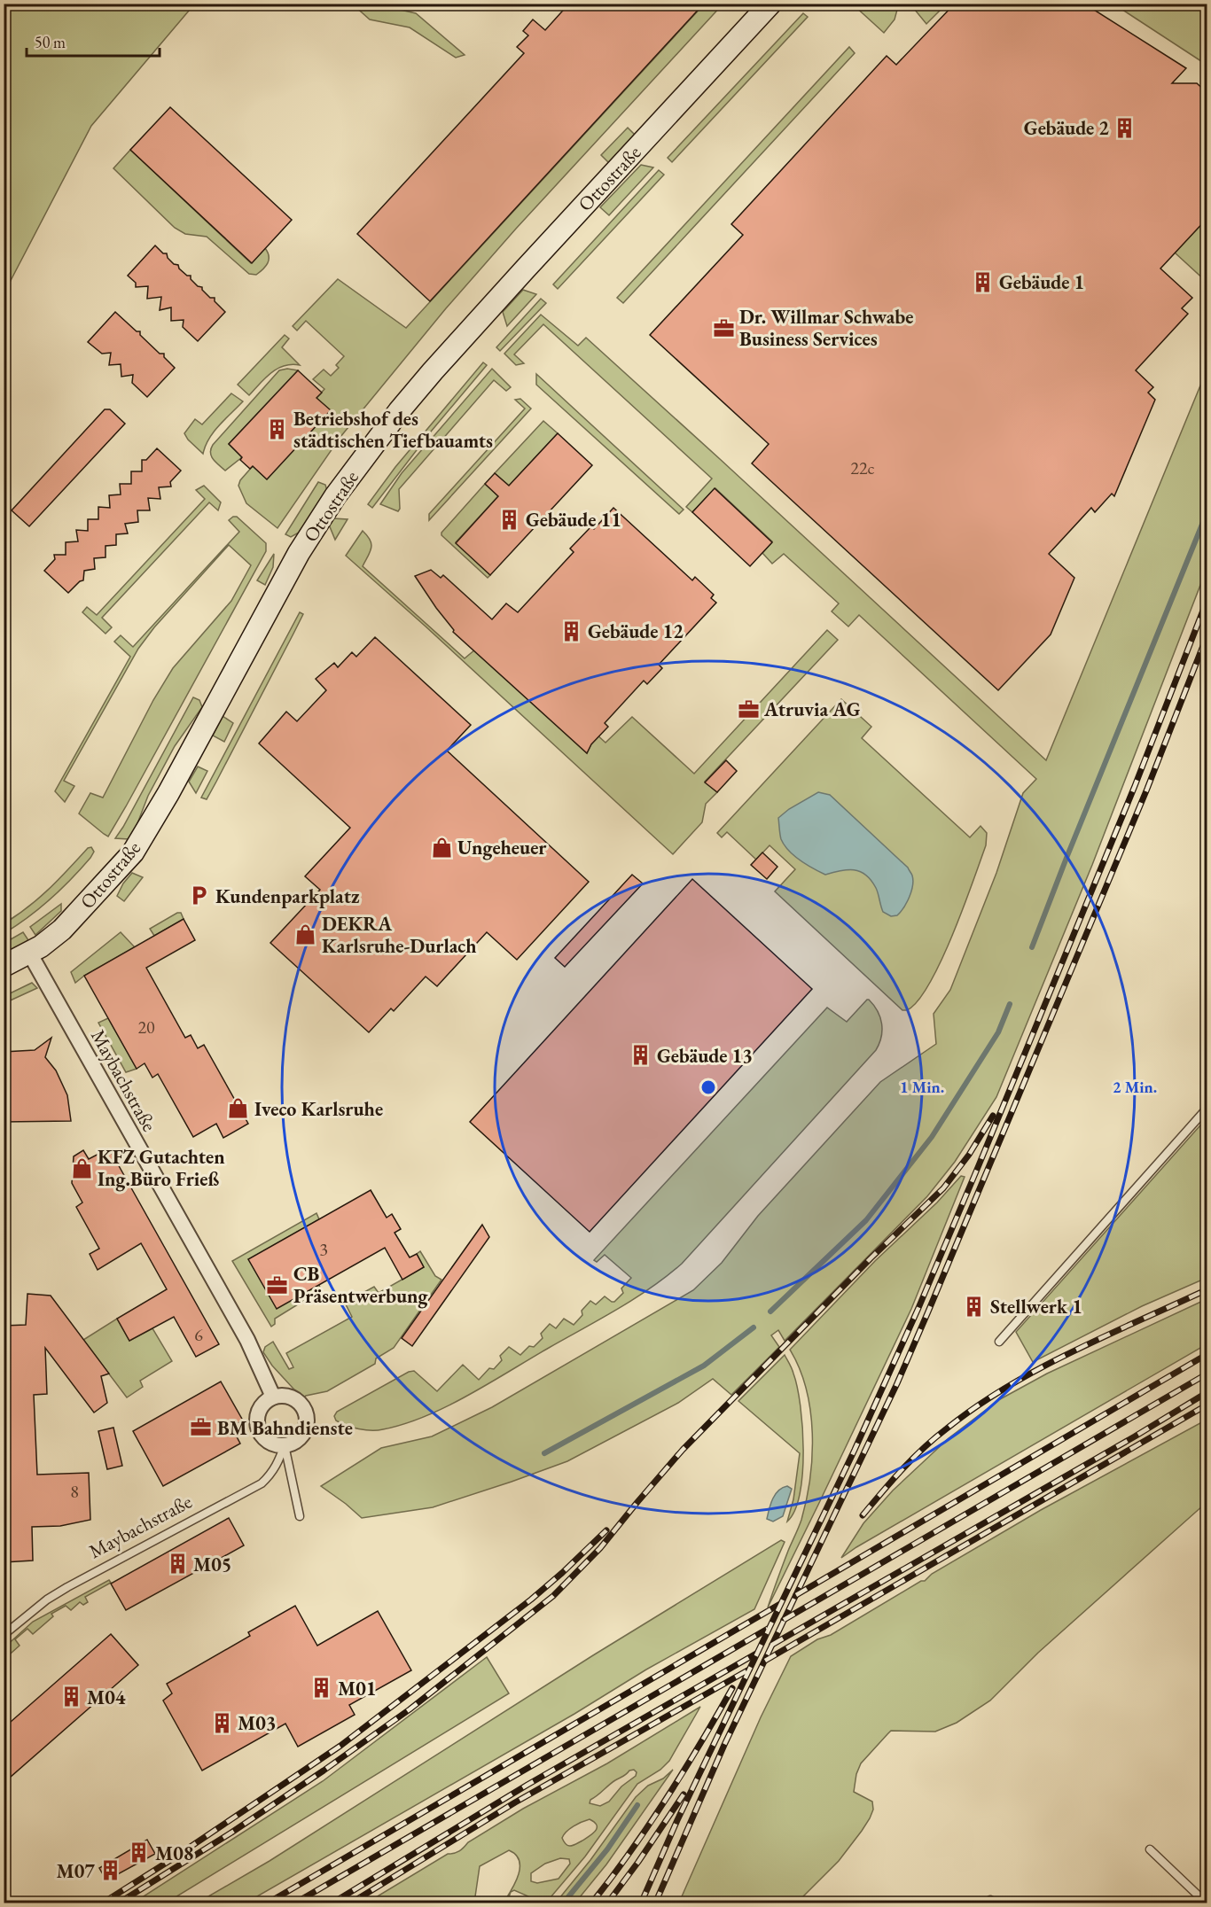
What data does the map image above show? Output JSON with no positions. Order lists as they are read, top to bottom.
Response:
{
  "streets": {
    "main road": ["Ottostraße"],
    "street": ["Maybachstraße"]
  },
  "crossings": [
    ["Ottostraße", "Maybachstraße"]
  ],
  "places": {
    "building": [
      "Gebäude 2",
      "Gebäude 1",
      "Betriebshof des städtischen Tiefbauamts",
      "Gebäude 11",
      "Gebäude 12",
      "Gebäude 13",
      "Stellwerk 1",
      "M05",
      "M01",
      "M04",
      "M03",
      "M08",
      "M07"
    ],
    "office": [
      "Dr. Willmar Schwabe Business Services",
      "Atruvia AG",
      "CB Präsentwerbung",
      "BM Bahndienste"
    ],
    "shop": [
      "Ungeheuer",
      "DEKRA Karlsruhe-Durlach",
      "Iveco Karlsruhe",
      "KFZ Gutachten Ing.Büro Frieß"
    ],
    "parking": ["Kundenparkplatz"]
  },
  "house_numbers": [
    "22c",
    "20",
    "3",
    "6",
    "8"
  ],
  "scale_bar": "50 m",
  "rings": ["1 Min.", "2 Min."]
}
